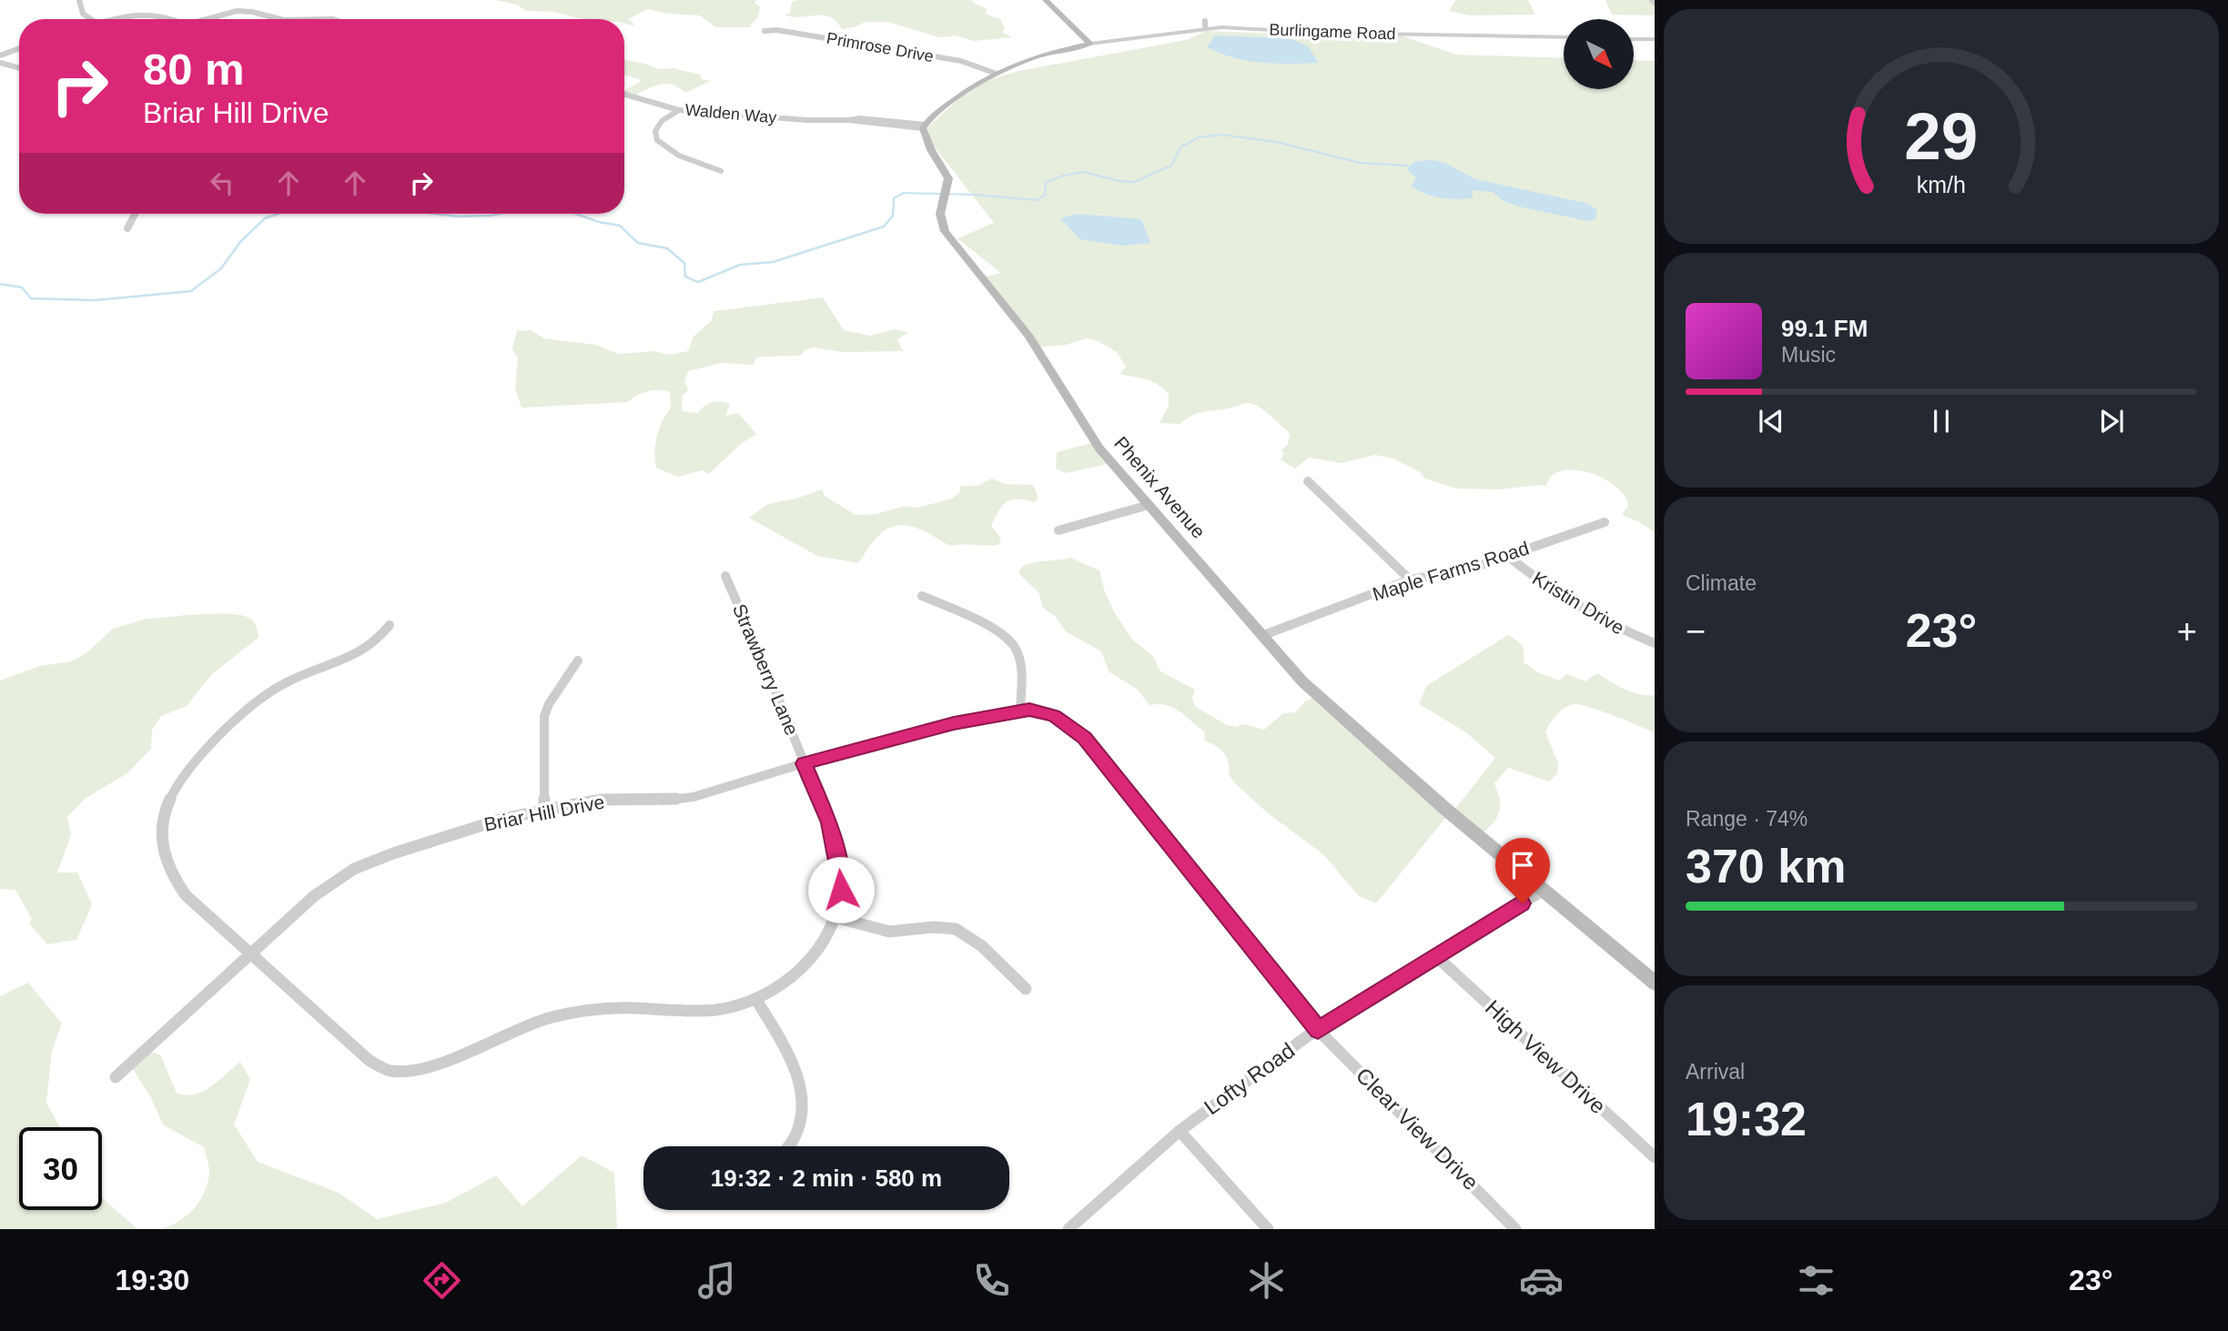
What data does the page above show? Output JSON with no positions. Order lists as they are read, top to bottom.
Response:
{
  "streets": {
    "main road": ["Phenix Avenue"],
    "street": [
      "Burlingame Road",
      "Primrose Drive",
      "Walden Way",
      "Maple Farms Road",
      "Kristin Drive",
      "Strawberry Lane",
      "Briar Hill Drive",
      "High View Drive",
      "Lofty Road",
      "Clear View Drive"
    ]
  },
  "crossings": [
    ["Walden Way", "Phenix Avenue"],
    ["Phenix Avenue", "Maple Farms Road"],
    ["Phenix Avenue", "Lofty Road"],
    ["Maple Farms Road", "Kristin Drive"],
    ["Strawberry Lane", "Briar Hill Drive"],
    ["Briar Hill Drive", "Lofty Road"],
    ["Briar Hill Drive", "Clear View Drive"],
    ["High View Drive", "Lofty Road"],
    ["Lofty Road", "Clear View Drive"]
  ],
  "north": "bottom right",
  "page": {
    "turn": ["80 m", "Briar Hill Drive"],
    "song": ["99.1 FM", "Music"],
    "tile": [
      "Climate",
      ["Range · 74%", "370 km"],
      ["Arrival", "19:32"]
    ],
    "heat": ["−", "23°", "+"],
    "limit": "30",
    "trip": "19:32 · 2 min · 580 m",
    "tabs": ["19:30", "23°"],
    "gauge": ["29", "km/h"]
  }
}
